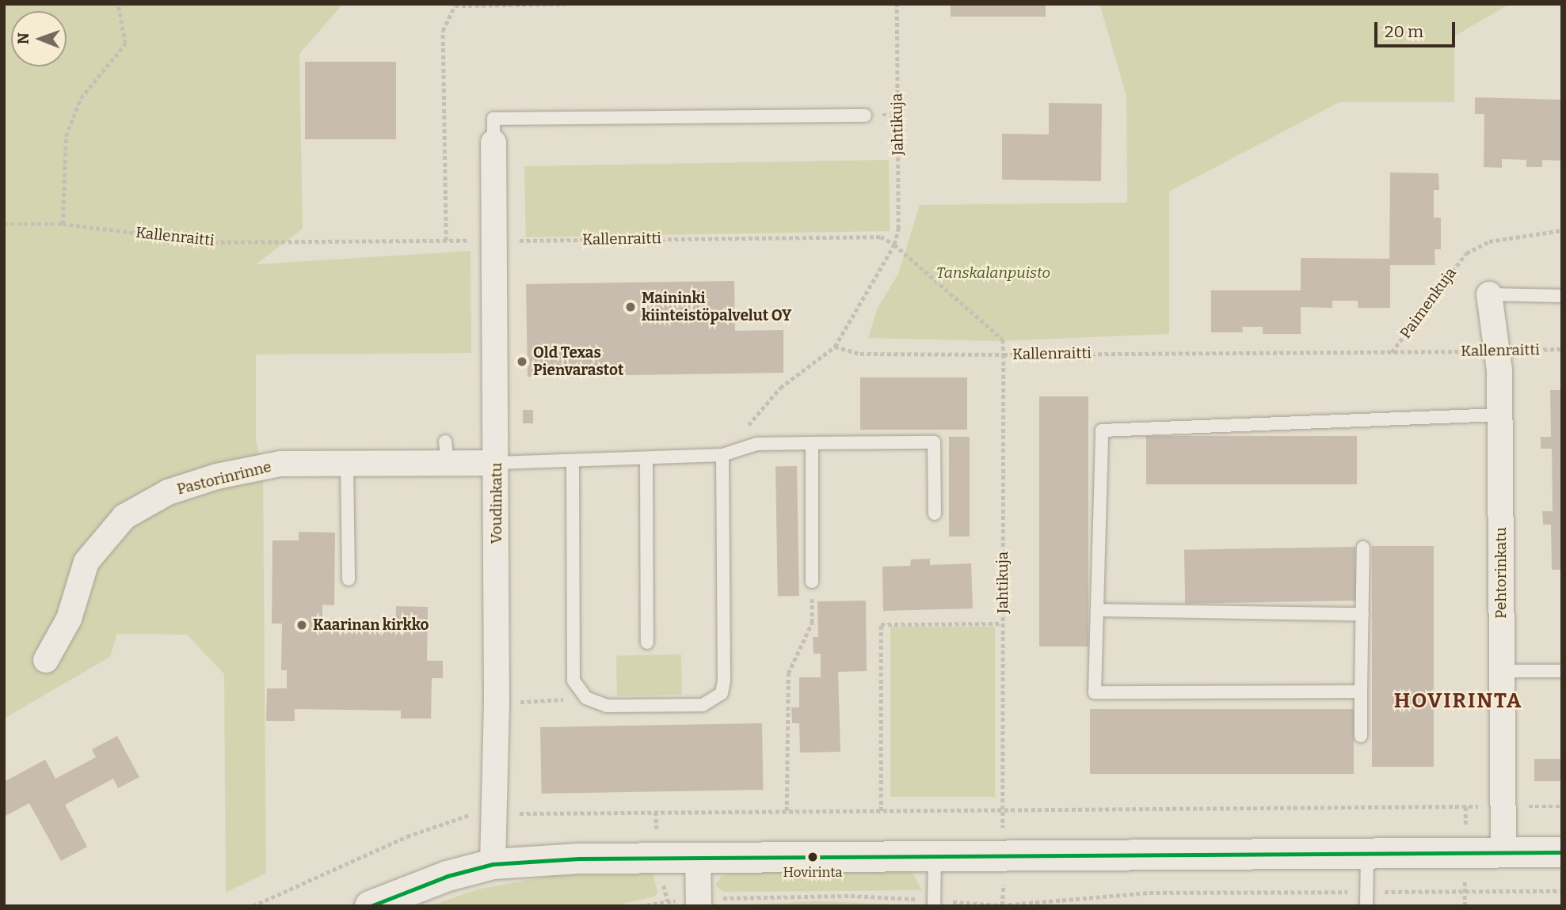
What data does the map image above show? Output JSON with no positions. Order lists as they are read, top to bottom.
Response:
{
  "streets": {
    "street": ["Pastorinrinne", "Voudinkatu", "Pehtorinkatu"],
    "path": ["Jahtikuja", "Kallenraitti", "Paimenkuja"]
  },
  "crossings": [
    ["Jahtikuja", "Kallenraitti"],
    ["Kallenraitti", "Paimenkuja"],
    ["Kallenraitti", "Voudinkatu"],
    ["Kallenraitti", "Pehtorinkatu"],
    ["Pastorinrinne", "Voudinkatu"]
  ],
  "districts": ["HOVIRINTA"],
  "parks": ["Tanskalanpuisto"],
  "places": [
    "Maininki kiinteistöpalvelut OY",
    "Old Texas Pienvarastot",
    "Kaarinan kirkko",
    "Hovirinta"
  ],
  "scale_bar": "20 m",
  "north": "left"
}
